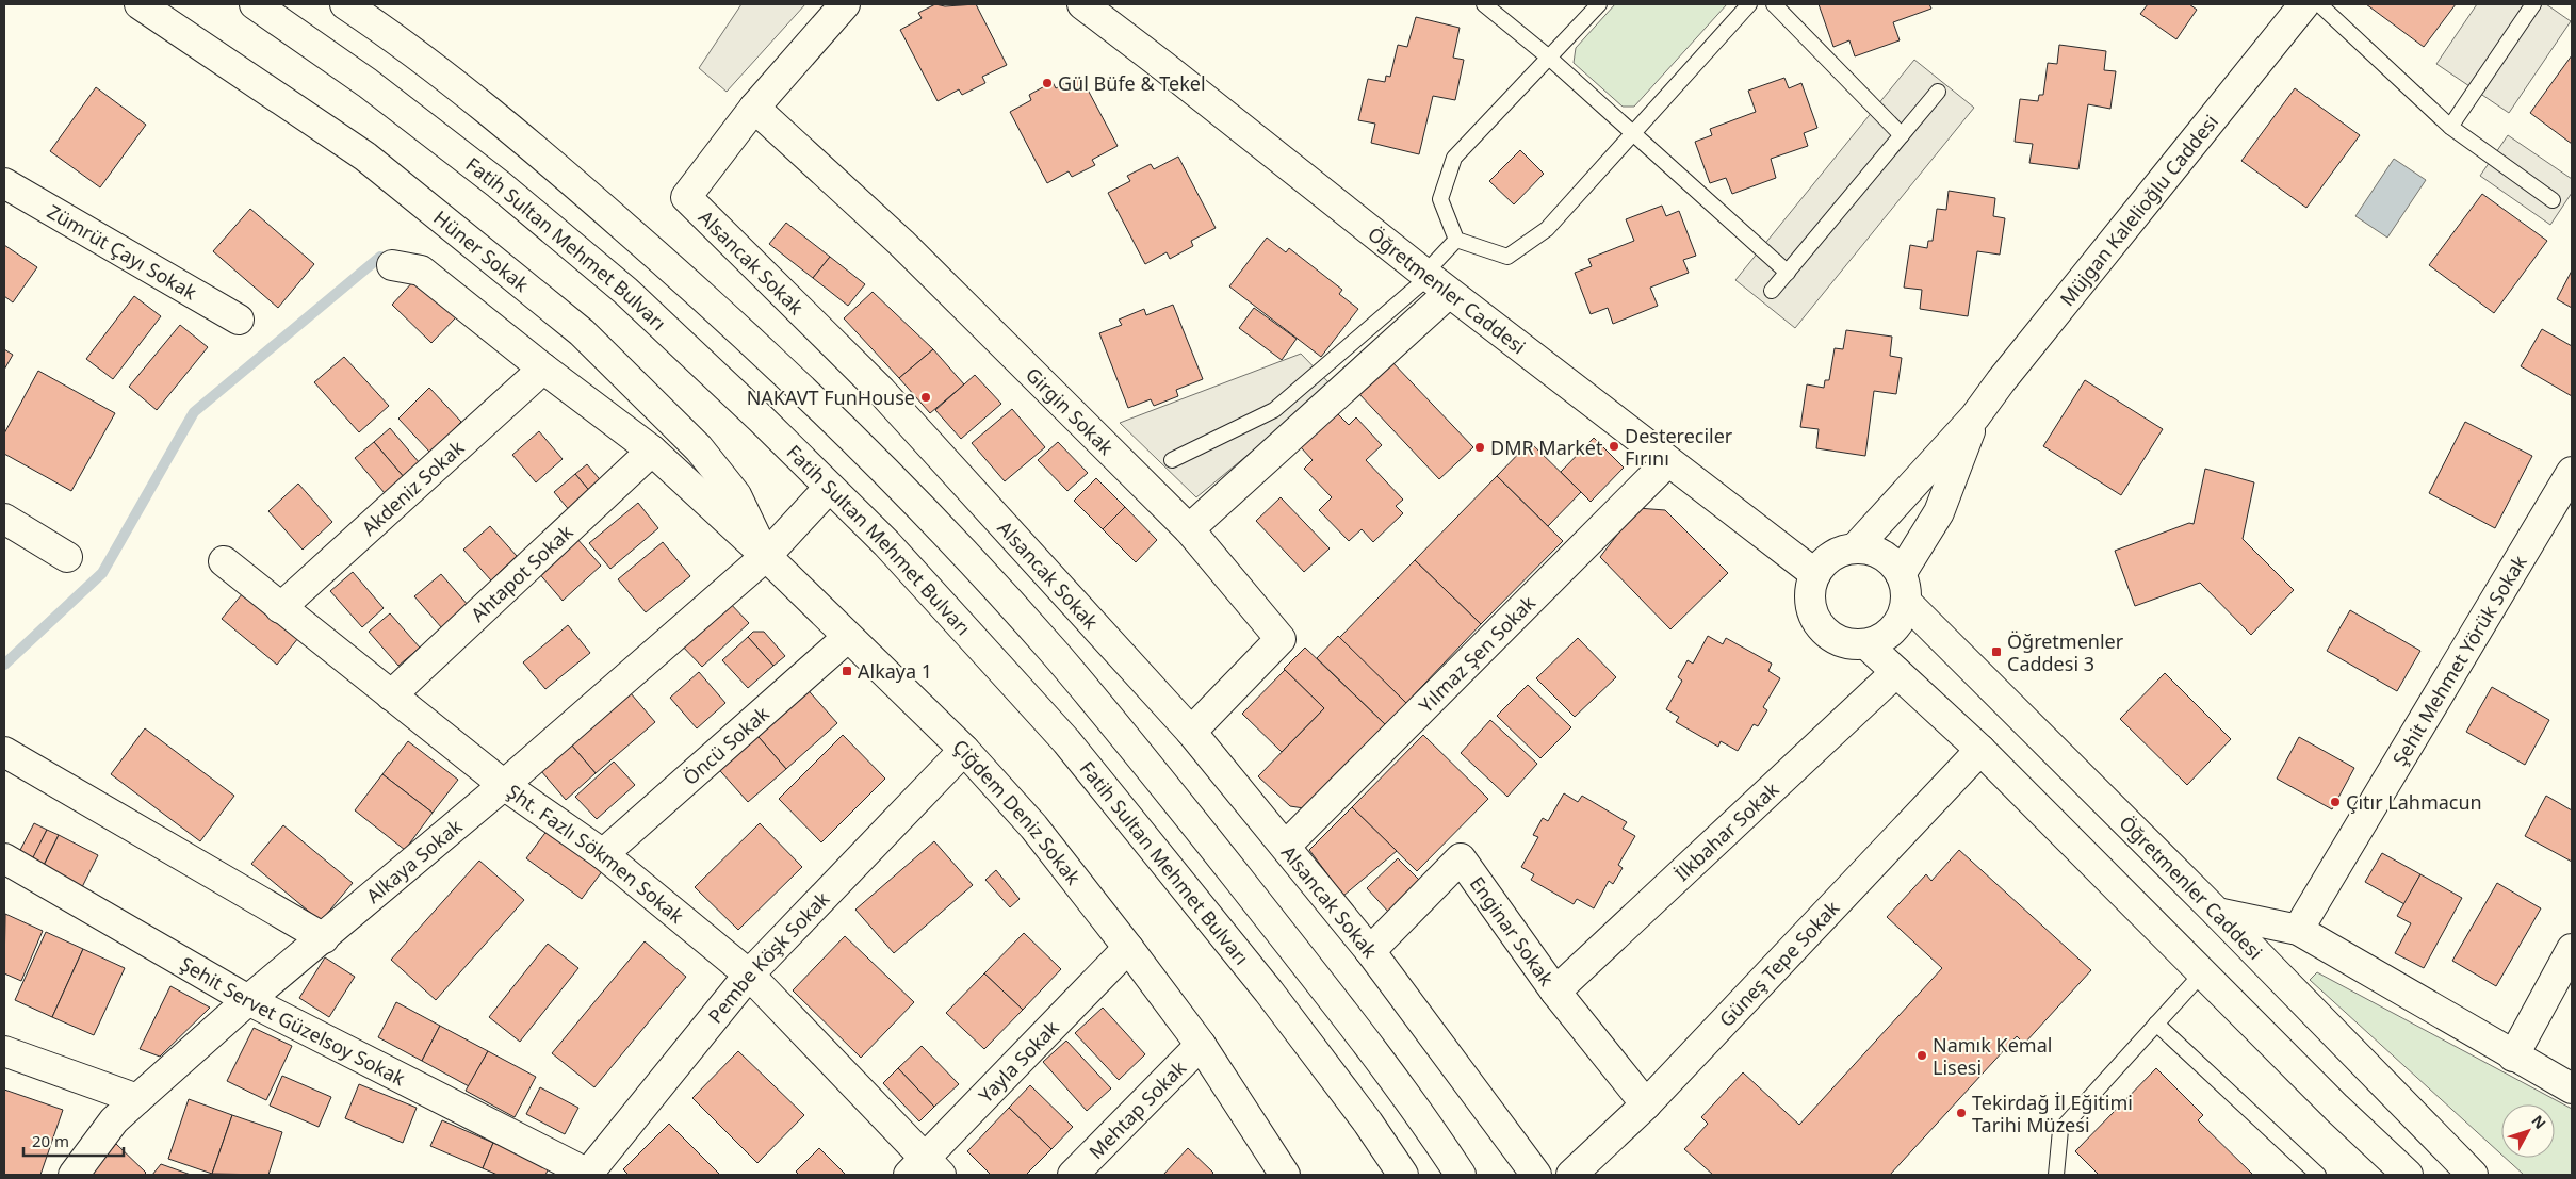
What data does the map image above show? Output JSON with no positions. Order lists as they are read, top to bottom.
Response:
{
  "streets": {
    "street": [
      "Müjgan Kalelioğlu Caddesi",
      "Fatih Sultan Mehmet Bulvarı",
      "Zümrüt Çayı Sokak",
      "Hüner Sokak",
      "Alsancak Sokak",
      "Öğretmenler Caddesi",
      "Girgin Sokak",
      "Akdeniz Sokak",
      "Ahtapot Sokak",
      "Yılmaz Şen Sokak",
      "Şehit Mehmet Yörük Sokak",
      "Öncü Sokak",
      "Çiğdem Deniz Sokak",
      "İlkbahar Sokak",
      "Şht. Fazlı Sökmen Sokak",
      "Alkaya Sokak",
      "Enginar Sokak",
      "Pembe Köşk Sokak",
      "Güneş Tepe Sokak",
      "Şehit Servet Güzelsoy Sokak",
      "Yayla Sokak",
      "Mehtap Sokak"
    ]
  },
  "crossings": [
    ["Müjgan Kalelioğlu Caddesi", "Öğretmenler Caddesi"],
    ["Hüner Sokak", "Çiğdem Deniz Sokak"],
    ["Hüner Sokak", "Alkaya Sokak"],
    ["Alsancak Sokak", "Girgin Sokak"],
    ["Alsancak Sokak", "Yılmaz Şen Sokak"],
    ["Alsancak Sokak", "Enginar Sokak"],
    ["Öğretmenler Caddesi", "Yılmaz Şen Sokak"],
    ["Akdeniz Sokak", "Çiğdem Deniz Sokak"],
    ["Akdeniz Sokak", "Şht. Fazlı Sökmen Sokak"],
    ["Ahtapot Sokak", "Çiğdem Deniz Sokak"],
    ["Ahtapot Sokak", "Şht. Fazlı Sökmen Sokak"],
    ["Öncü Sokak", "Çiğdem Deniz Sokak"],
    ["Öncü Sokak", "Şht. Fazlı Sökmen Sokak"],
    ["Çiğdem Deniz Sokak", "Alkaya Sokak"],
    ["Çiğdem Deniz Sokak", "Pembe Köşk Sokak"],
    ["Çiğdem Deniz Sokak", "Yayla Sokak"],
    ["Çiğdem Deniz Sokak", "Mehtap Sokak"],
    ["İlkbahar Sokak", "Enginar Sokak"],
    ["Şht. Fazlı Sökmen Sokak", "Alkaya Sokak"],
    ["Şht. Fazlı Sökmen Sokak", "Pembe Köşk Sokak"],
    ["Şht. Fazlı Sökmen Sokak", "Yayla Sokak"],
    ["Alkaya Sokak", "Şehit Servet Güzelsoy Sokak"],
    ["Enginar Sokak", "Güneş Tepe Sokak"],
    ["Pembe Köşk Sokak", "Şehit Servet Güzelsoy Sokak"]
  ],
  "places": {
    "other": [
      "Gül Büfe & Tekel",
      "NAKAVT FunHouse",
      "Destereciler Fırını",
      "DMR Market",
      "Çıtır Lahmacun",
      "Namık Kemal Lisesi",
      "Tekirdağ İl Eğitimi Tarihi Müzesi"
    ],
    "transit": ["Öğretmenler Caddesi 3", "Alkaya 1"]
  },
  "scale_bar": "20 m",
  "north": "top right"
}
